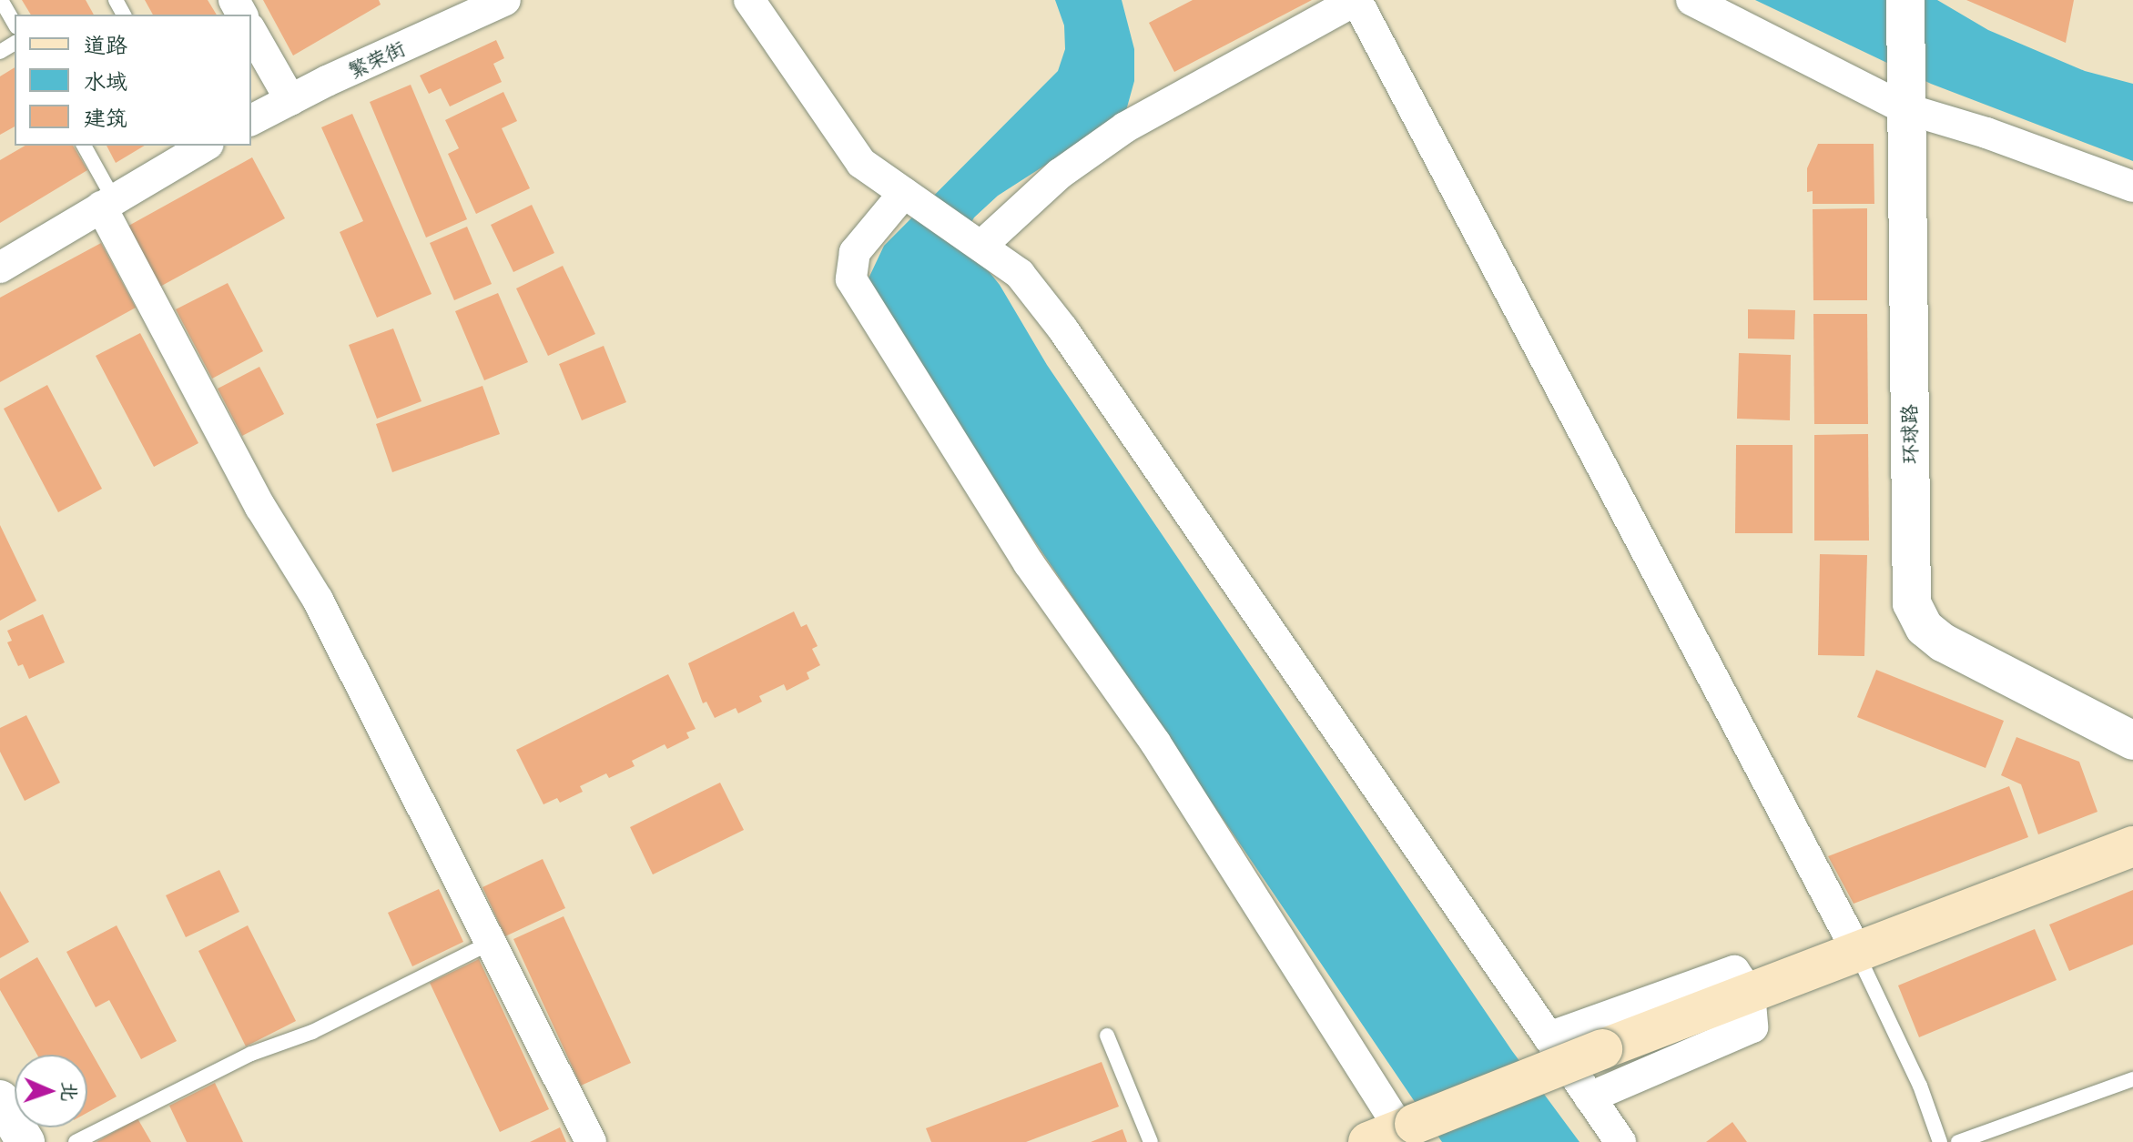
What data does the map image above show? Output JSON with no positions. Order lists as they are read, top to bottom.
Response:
{
  "streets": {
    "street": ["繁荣街", "环球路"]
  },
  "legend": ["道路", "水域", "建筑"],
  "north": "right"
}
